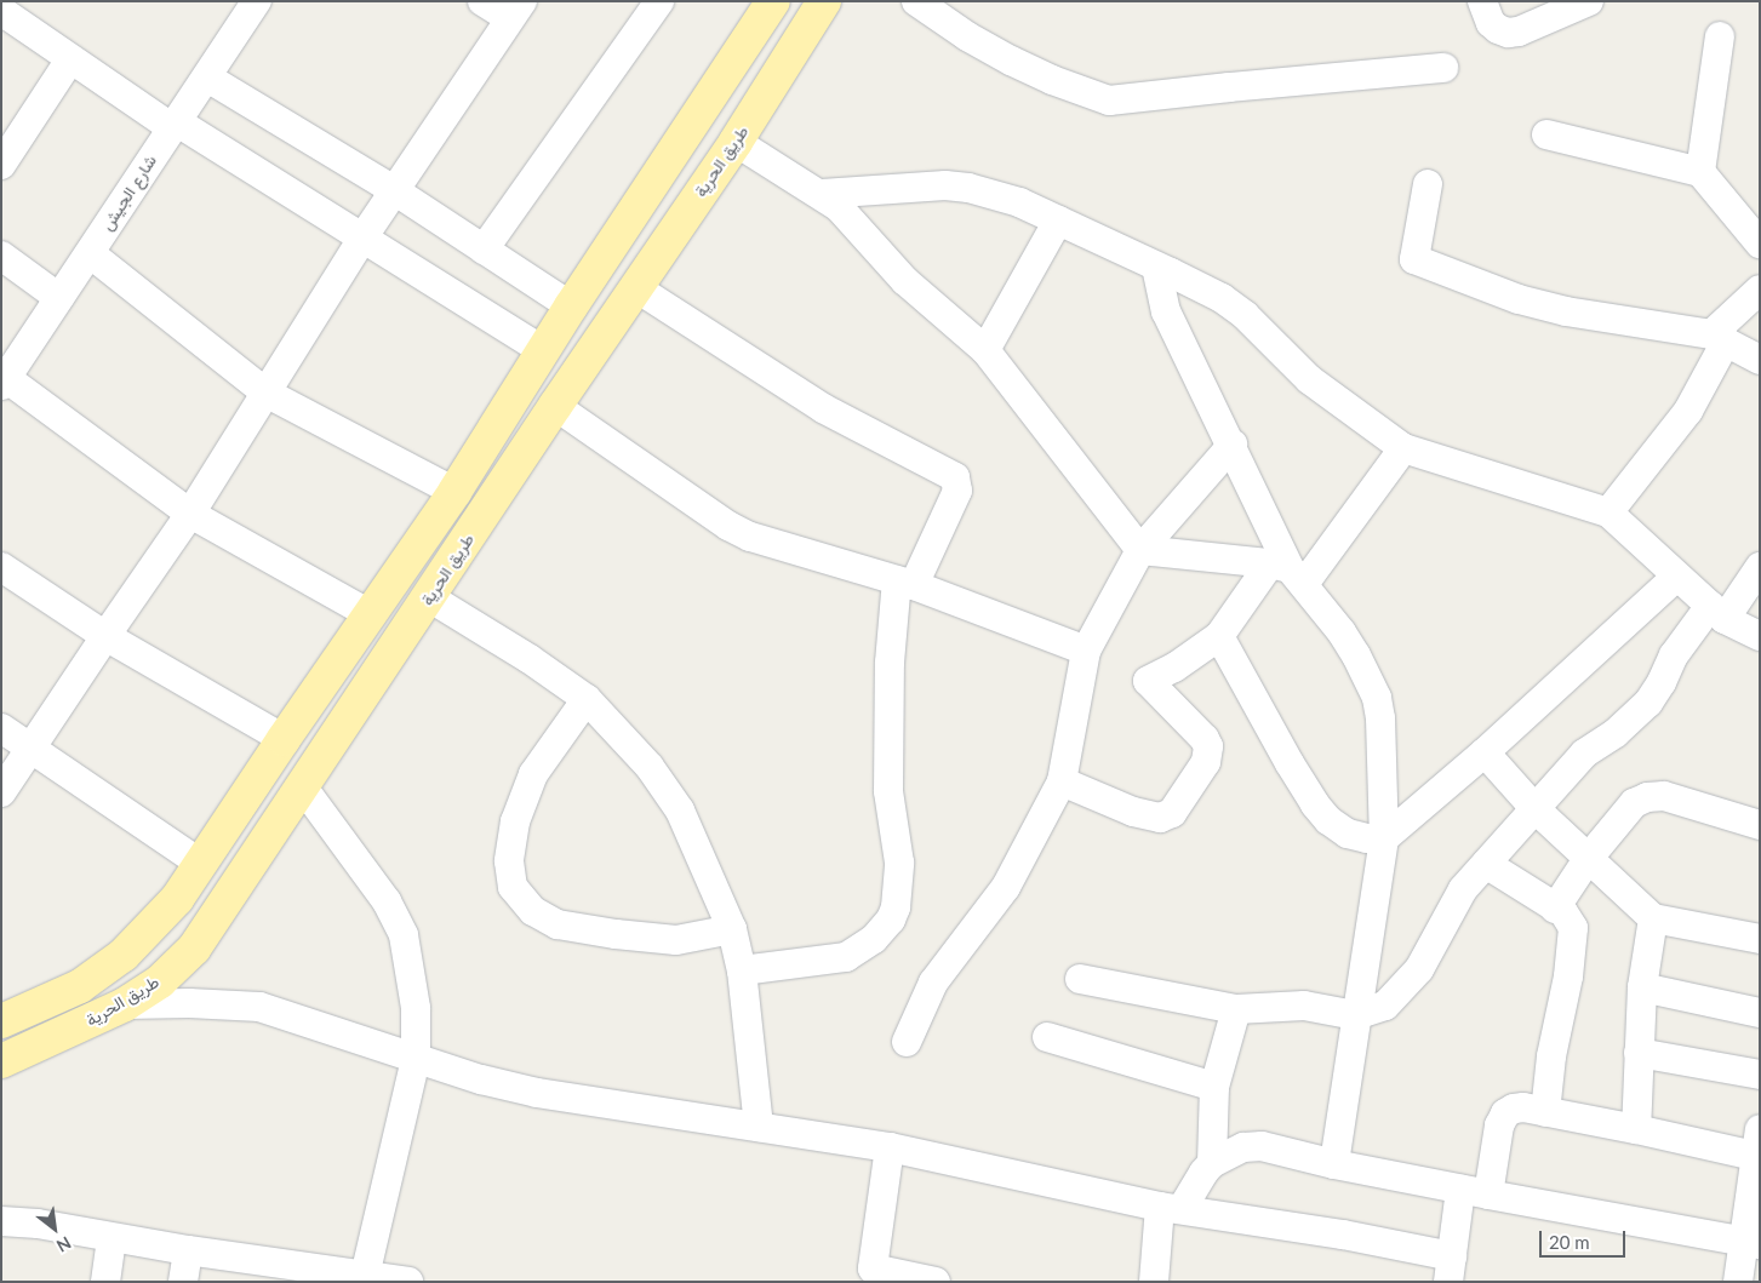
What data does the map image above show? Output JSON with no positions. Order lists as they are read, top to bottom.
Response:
{
  "streets": {
    "main road": ["طريق الحرية"],
    "street": ["شارع الجيش"]
  },
  "scale_bar": "20 m",
  "north": "bottom right"
}
